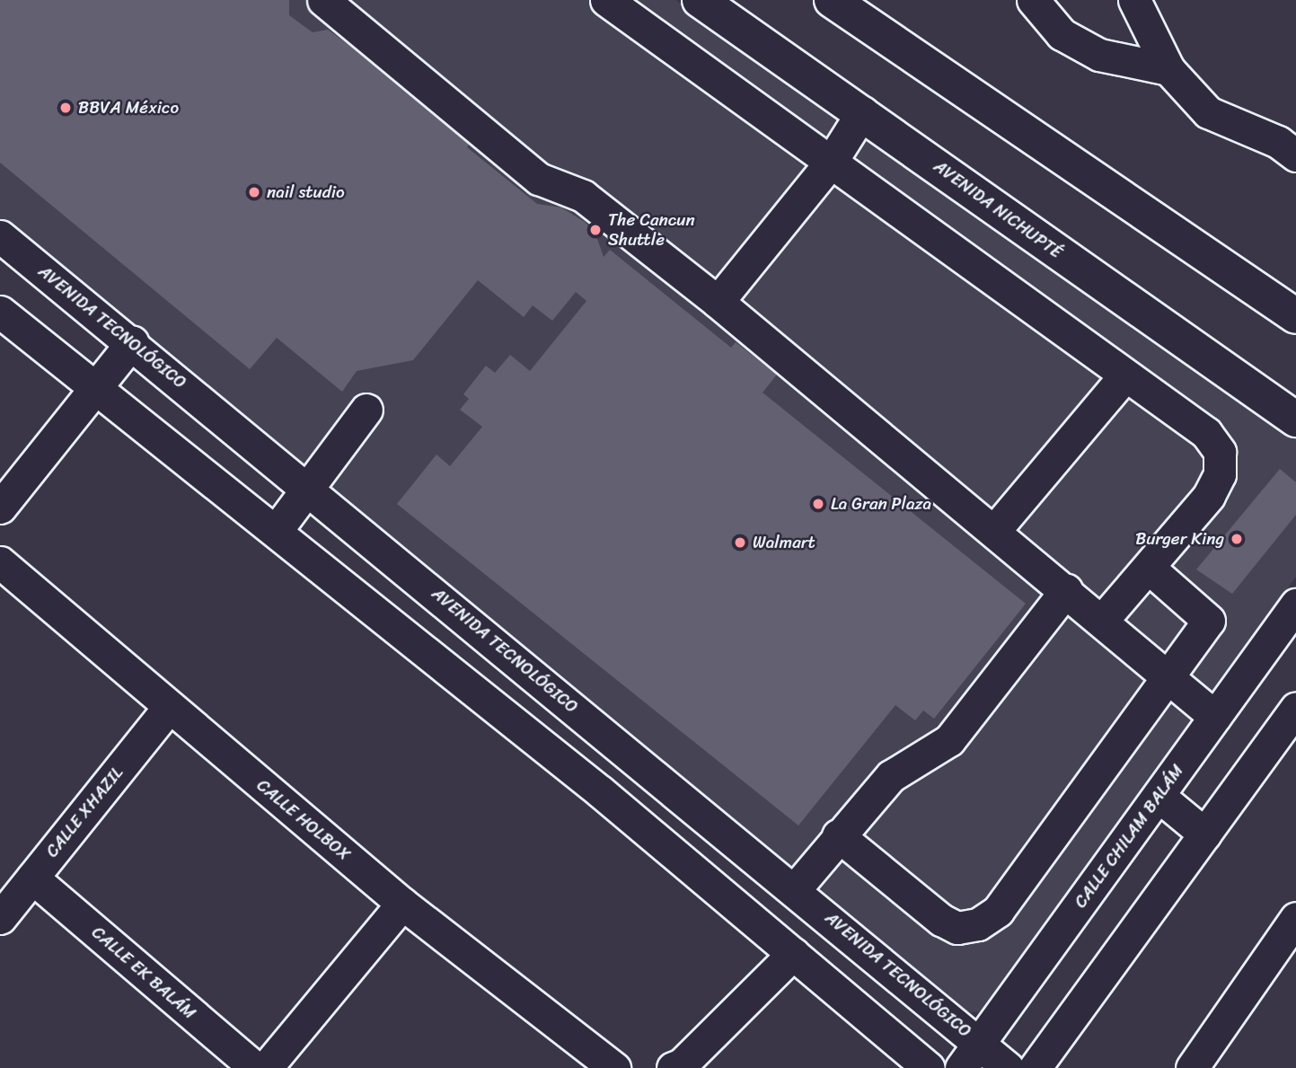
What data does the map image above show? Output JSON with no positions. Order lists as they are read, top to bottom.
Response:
{
  "streets": {
    "main road": ["AVENIDA NICHUPTÉ"],
    "street": [
      "AVENIDA TECNOLÓGICO",
      "CALLE XHAZIL",
      "CALLE HOLBOX",
      "CALLE CHILAM BALÁM",
      "CALLE EK BALÁM"
    ]
  },
  "crossings": [
    ["AVENIDA TECNOLÓGICO", "CALLE CHILAM BALÁM"],
    ["CALLE XHAZIL", "CALLE HOLBOX"],
    ["CALLE XHAZIL", "CALLE EK BALÁM"]
  ],
  "places": [
    "BBVA México",
    "nail studio",
    "The Cancun Shuttle",
    "La Gran Plaza",
    "Burger King",
    "Walmart"
  ]
}
